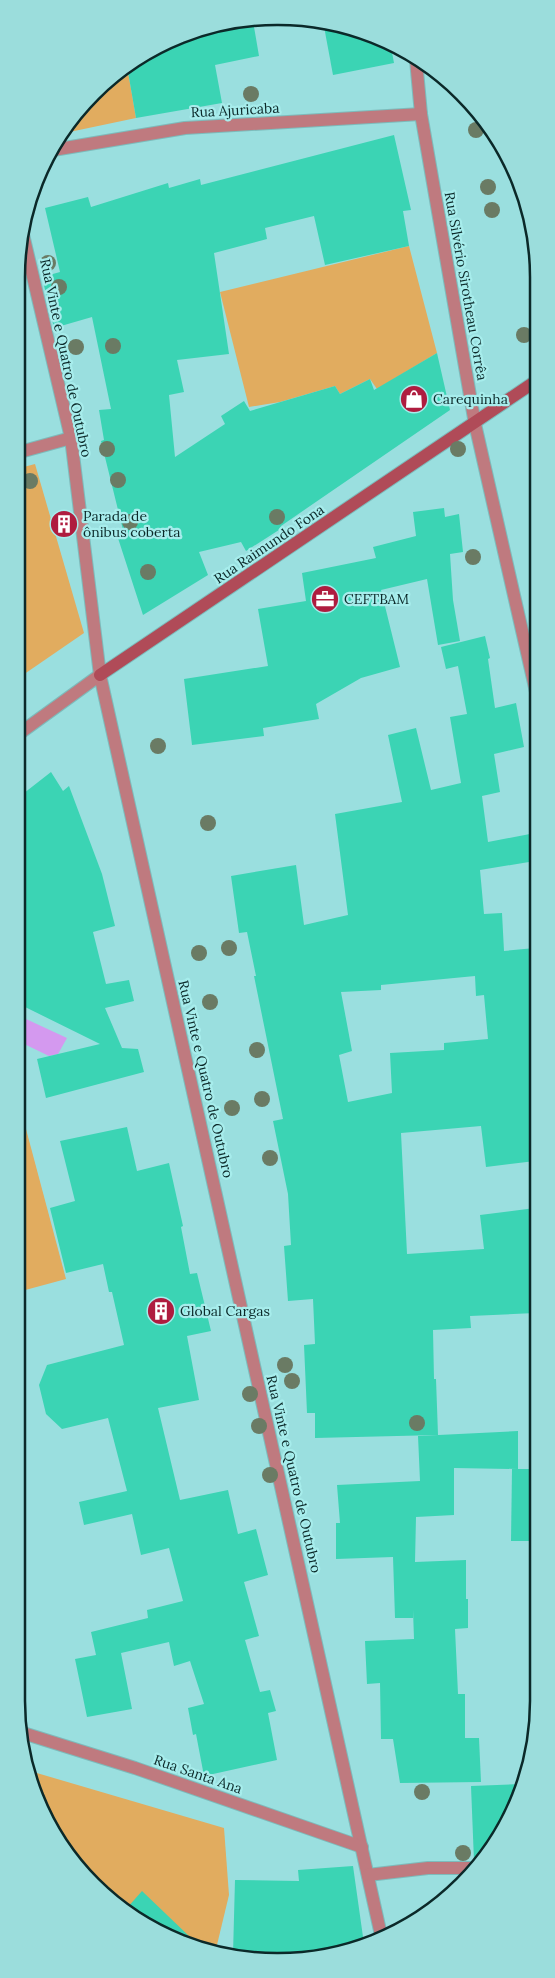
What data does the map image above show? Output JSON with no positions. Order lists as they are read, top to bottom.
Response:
{
  "streets": {
    "street": [
      "Rua Ajuricaba",
      "Rua Silvério Sirotheau Corrêa",
      "Rua Vinte e Quatro de Outubro",
      "Rua Raimundo Fona",
      "Rua Santa Ana"
    ]
  },
  "crossings": [
    ["Rua Ajuricaba", "Rua Silvério Sirotheau Corrêa"],
    ["Rua Silvério Sirotheau Corrêa", "Rua Raimundo Fona"],
    ["Rua Vinte e Quatro de Outubro", "Rua Raimundo Fona"],
    ["Rua Vinte e Quatro de Outubro", "Rua Santa Ana"]
  ],
  "places": {
    "shop": ["Carequinha"],
    "building": ["Parada de ônibus coberta", "Global Cargas"],
    "office": ["CEFTBAM"]
  }
}
